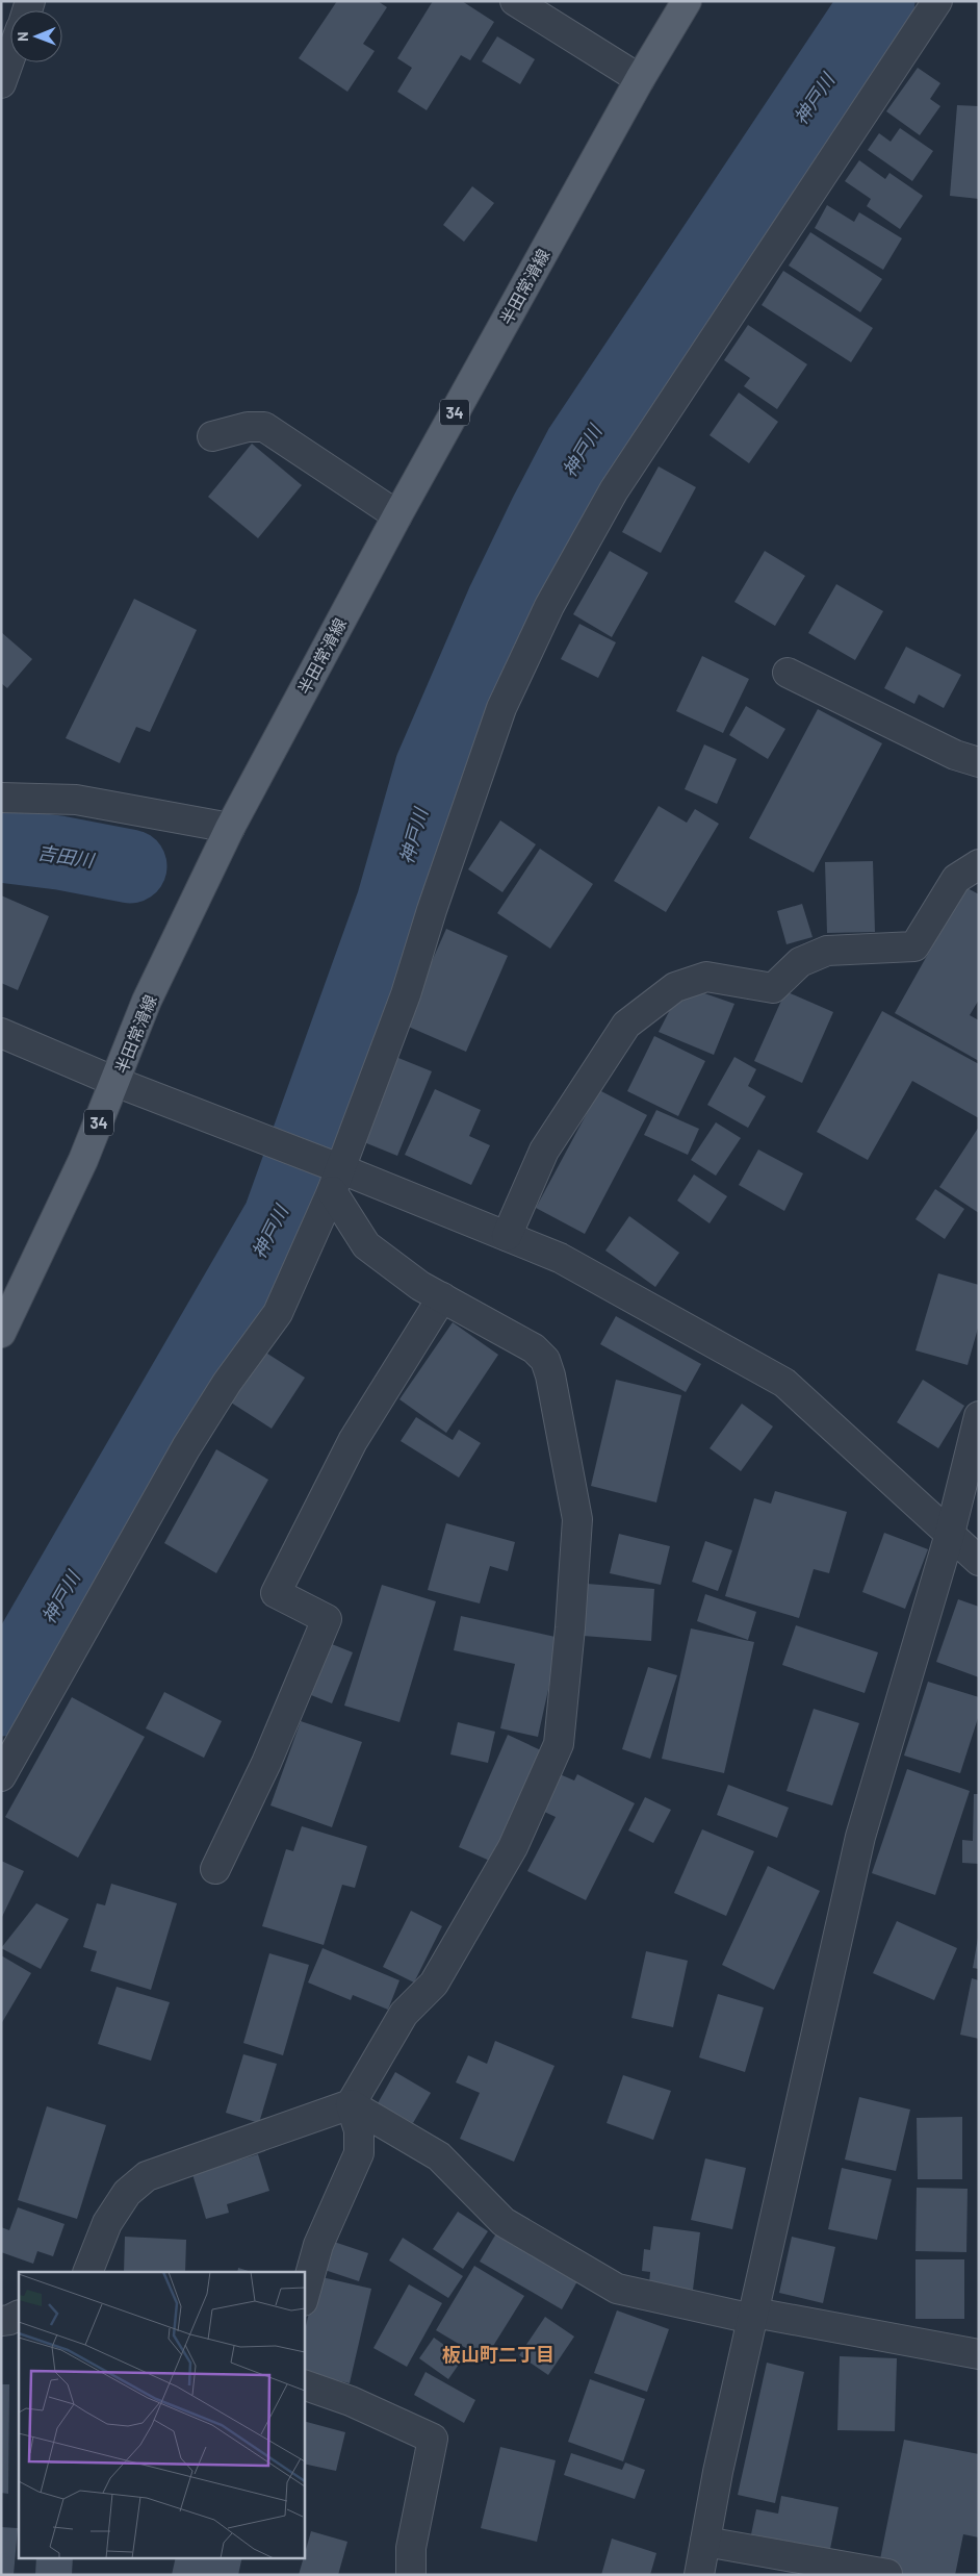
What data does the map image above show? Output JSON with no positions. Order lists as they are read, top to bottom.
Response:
{
  "streets": {
    "main road": ["半田常滑線", "34"]
  },
  "districts": ["板山町二丁目"],
  "water": ["神戸川", "吉田川"],
  "north": "left"
}
